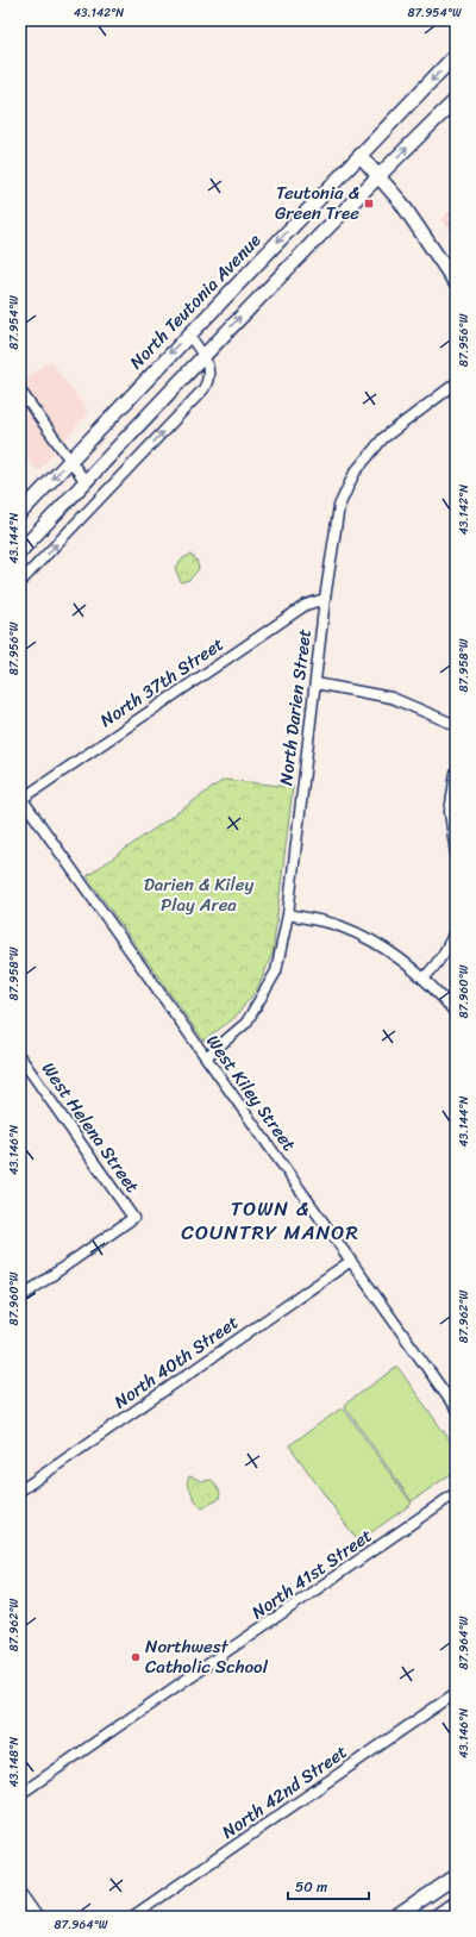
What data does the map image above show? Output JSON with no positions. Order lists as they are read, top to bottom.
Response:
{
  "streets": {
    "main road": ["North Teutonia Avenue"],
    "street": [
      "North 37th Street",
      "North Darien Street",
      "West Kiley Street",
      "West Helena Street",
      "North 40th Street",
      "North 41st Street",
      "North 42nd Street"
    ]
  },
  "crossings": [
    ["North 37th Street", "North Darien Street"],
    ["North 37th Street", "West Kiley Street"],
    ["North Darien Street", "West Kiley Street"],
    ["West Kiley Street", "North 40th Street"]
  ],
  "districts": ["TOWN & COUNTRY MANOR"],
  "parks": ["Darien & Kiley Play Area"],
  "places": {
    "transit": ["Teutonia & Green Tree"],
    "other": ["Northwest Catholic School"]
  },
  "scale_bar": "50 m",
  "coordinates": [
    "43.142°N",
    "87.954°W",
    "87.956°W",
    "43.144°N",
    "87.958°W",
    "87.960°W",
    "43.146°N",
    "87.962°W",
    "87.964°W",
    "43.148°N"
  ]
}
